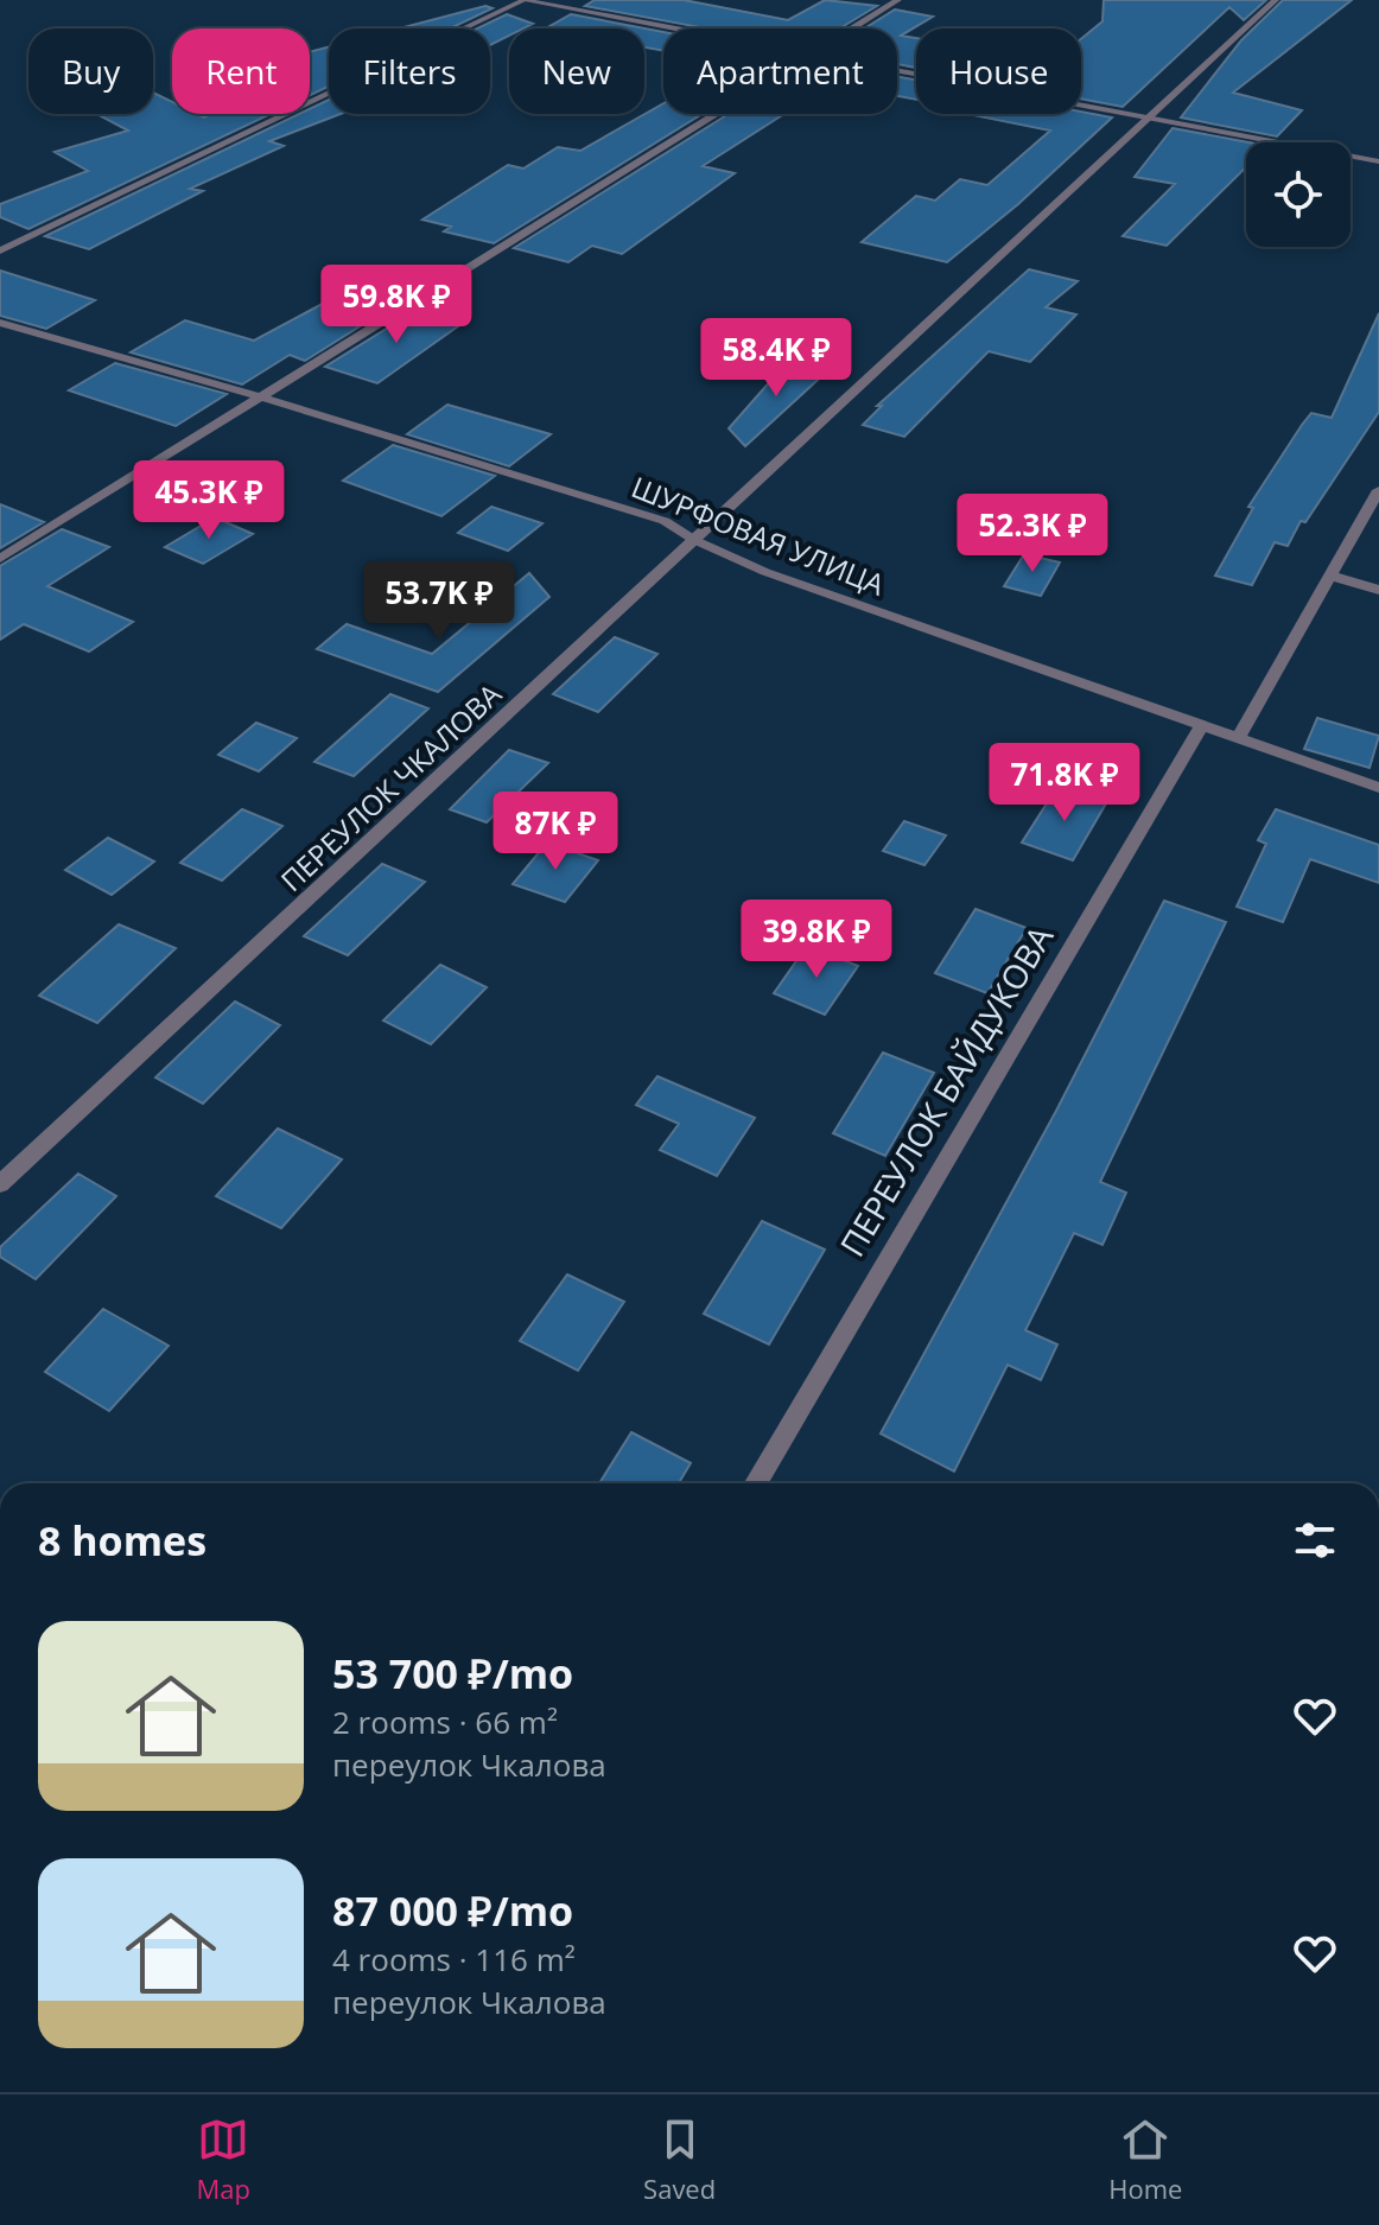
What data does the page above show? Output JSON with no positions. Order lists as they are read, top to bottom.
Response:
{
  "streets": {
    "street": ["ШУРФОВАЯ УЛИЦА", "ПЕРЕУЛОК ЧКАЛОВА", "ПЕРЕУЛОК БАЙДУКОВА"]
  },
  "crossings": [
    ["ШУРФОВАЯ УЛИЦА", "ПЕРЕУЛОК ЧКАЛОВА"],
    ["ШУРФОВАЯ УЛИЦА", "ПЕРЕУЛОК БАЙДУКОВА"]
  ],
  "page": {
    "chip": [
      "Buy",
      "Rent",
      "Filters",
      "New",
      "Apartment",
      "House"
    ],
    "price": [
      "59.8K ₽",
      "58.4K ₽",
      "45.3K ₽",
      "52.3K ₽",
      "53.7K ₽",
      "71.8K ₽",
      "87K ₽",
      "39.8K ₽"
    ],
    "heading": "8 homes",
    "list": [
      {
        "name": "53 700 ₽/mo",
        "note": "2 rooms · 66 m² · переулок Чкалова"
      },
      {
        "name": "87 000 ₽/mo",
        "note": "4 rooms · 116 m² · переулок Чкалова"
      }
    ],
    "tabs": ["Map", "Saved", "Home"]
  }
}
